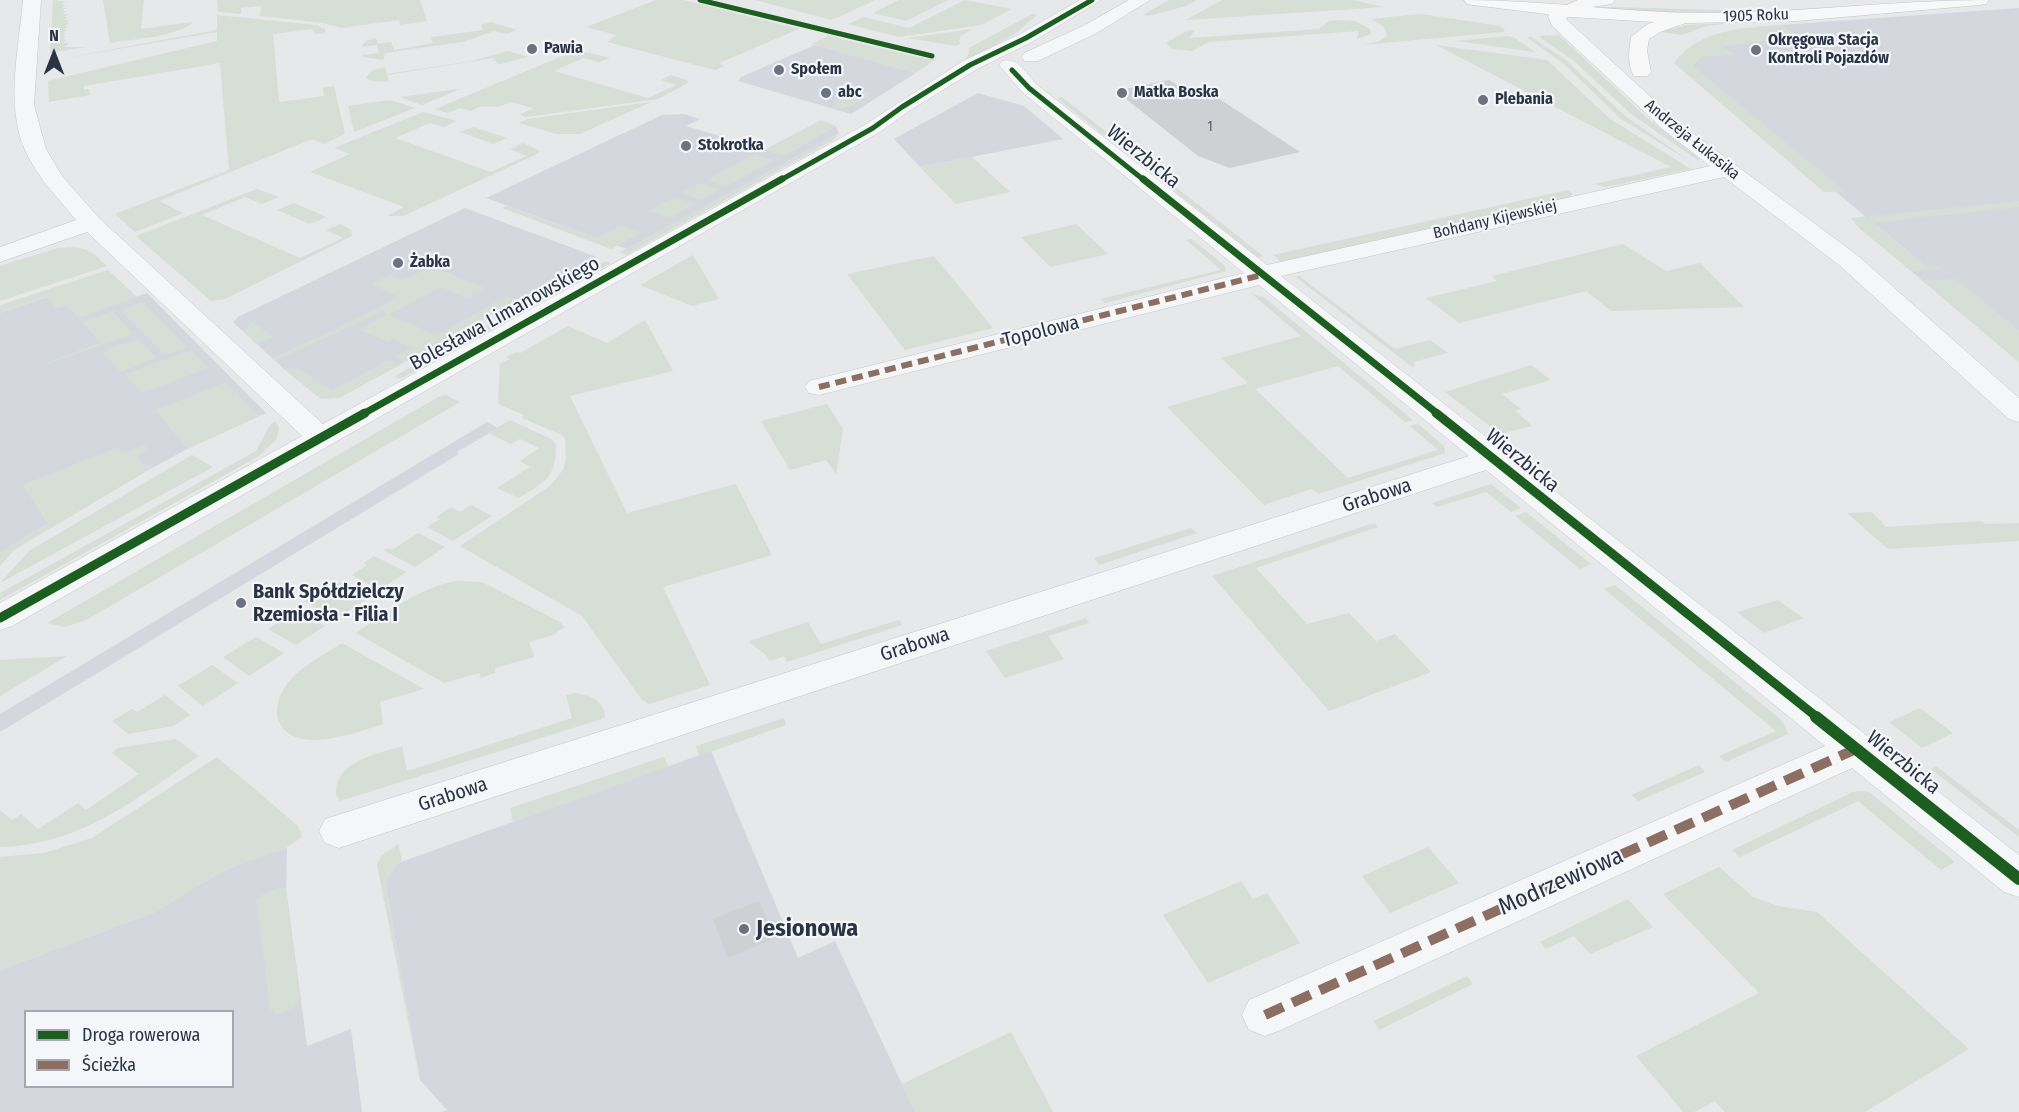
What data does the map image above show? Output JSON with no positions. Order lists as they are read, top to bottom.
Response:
{
  "streets": {
    "main road": ["1905 Roku"],
    "street": [
      "Andrzeja Łukasika",
      "Wierzbicka",
      "Bohdany Kijewskiej",
      "Bolesława Limanowskiego",
      "Topolowa",
      "Grabowa",
      "Modrzewiowa"
    ]
  },
  "crossings": [
    ["1905 Roku", "Andrzeja Łukasika"],
    ["Andrzeja Łukasika", "Bohdany Kijewskiej"],
    ["Wierzbicka", "Bohdany Kijewskiej"],
    ["Wierzbicka", "Bolesława Limanowskiego"],
    ["Wierzbicka", "Topolowa"],
    ["Wierzbicka", "Grabowa"],
    ["Wierzbicka", "Modrzewiowa"],
    ["Bohdany Kijewskiej", "Topolowa"]
  ],
  "places": [
    "Pawia",
    "Okręgowa Stacja Kontroli Pojazdów",
    "Społem",
    "abc",
    "Matka Boska",
    "Plebania",
    "Stokrotka",
    "Żabka",
    "Bank Spółdzielczy Rzemiosła - Filia I",
    "Jesionowa"
  ],
  "house_numbers": ["1"],
  "legend": ["Droga rowerowa", "Ścieżka"],
  "north": "top"
}
